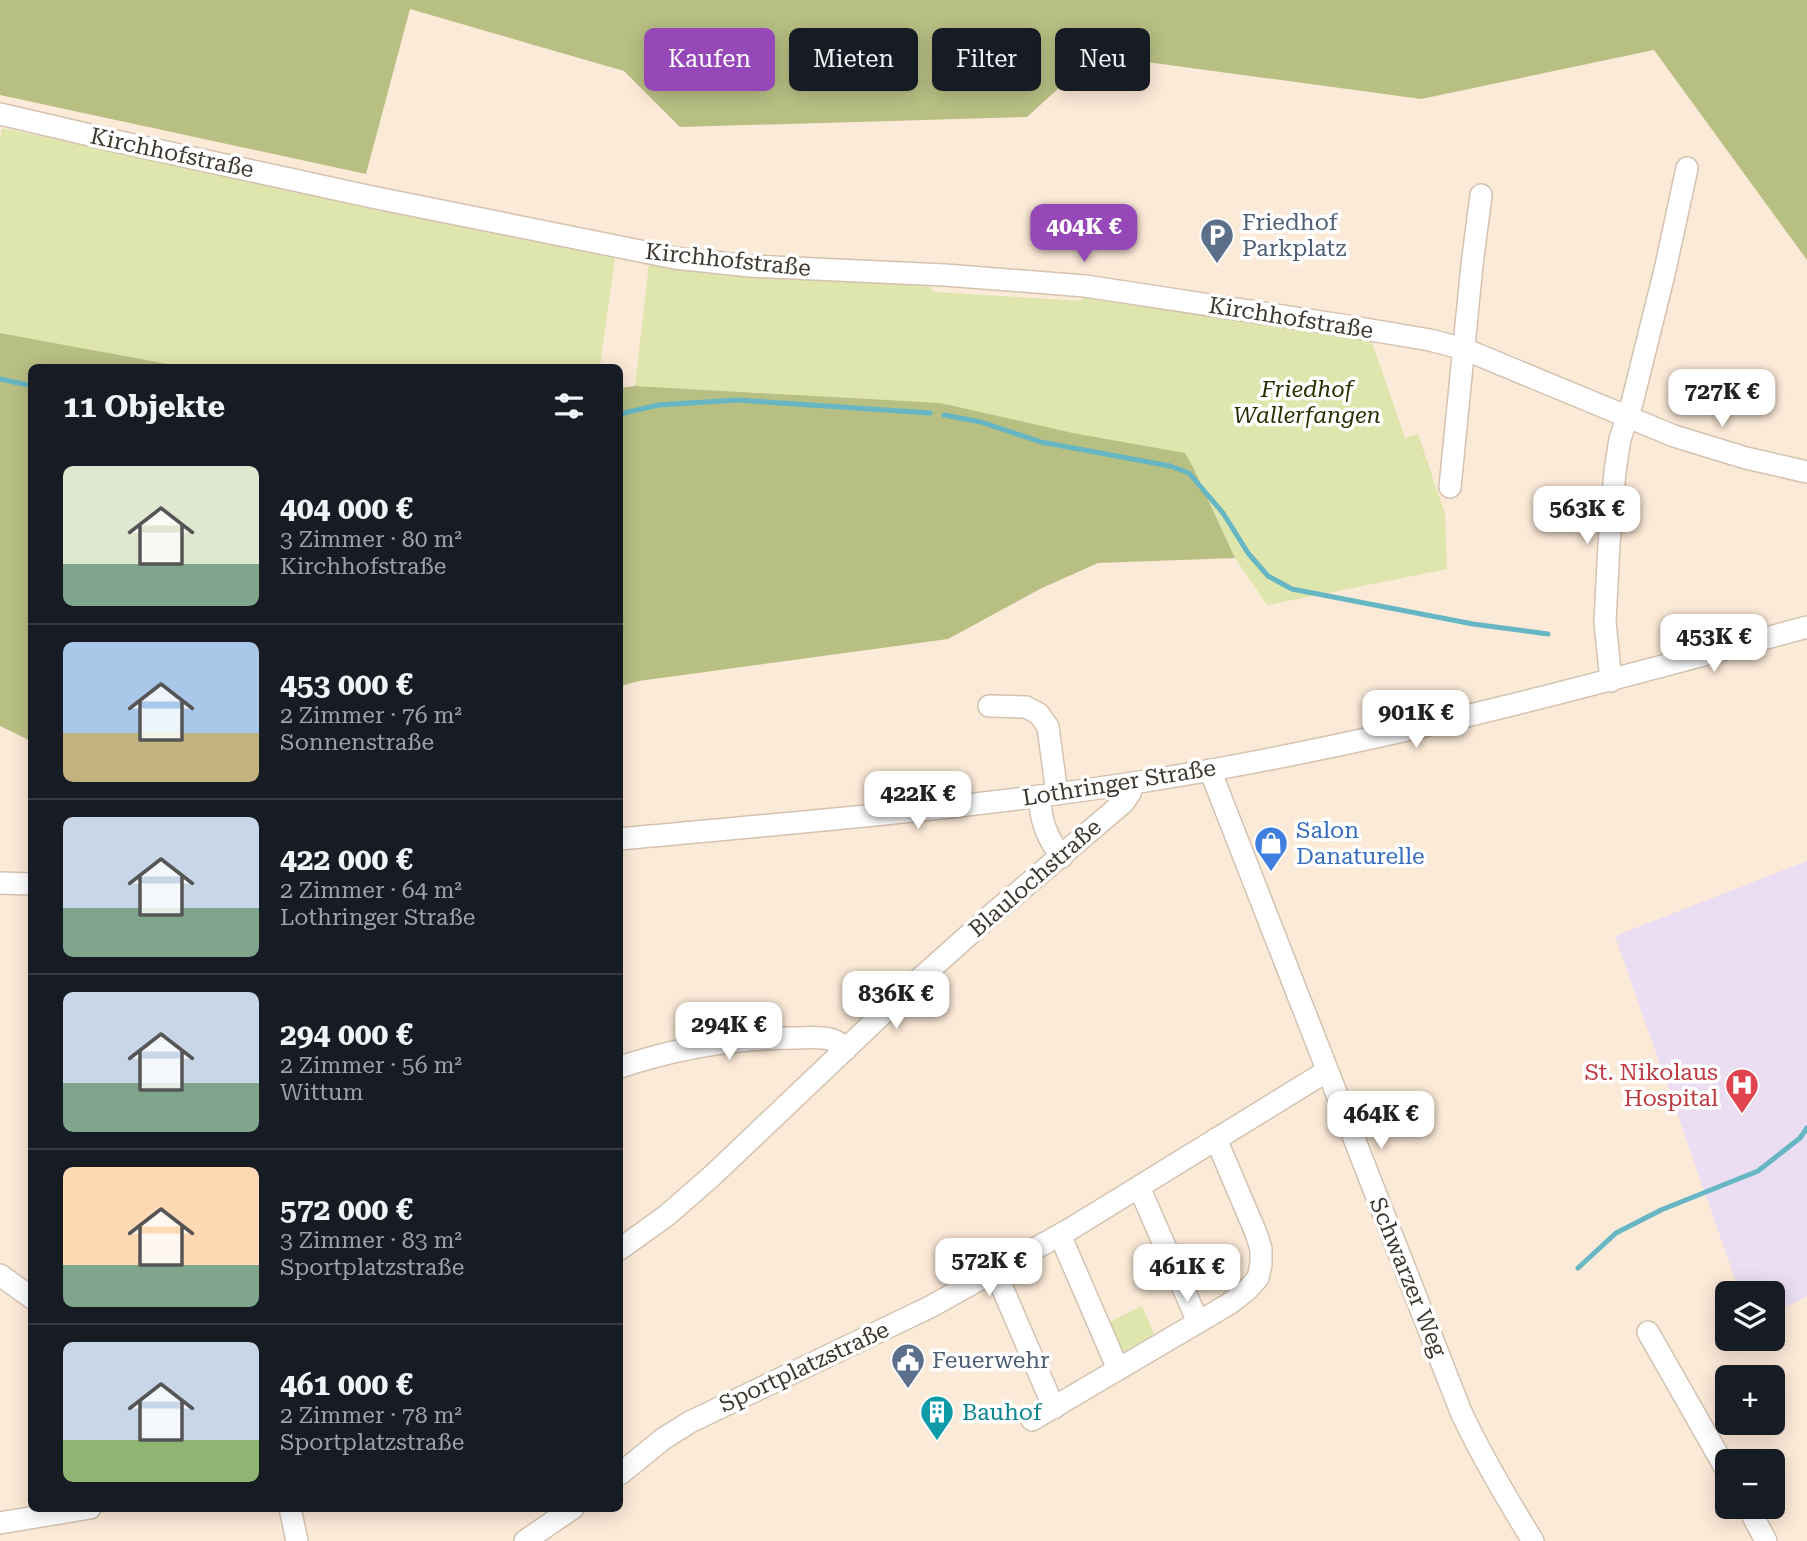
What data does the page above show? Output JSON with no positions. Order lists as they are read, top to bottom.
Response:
{
  "streets": {
    "street": [
      "Kirchhofstraße",
      "Lothringer Straße",
      "Blaulochstraße",
      "Schwarzer Weg",
      "Sportplatzstraße"
    ]
  },
  "crossings": [
    ["Lothringer Straße", "Blaulochstraße"],
    ["Lothringer Straße", "Schwarzer Weg"],
    ["Schwarzer Weg", "Sportplatzstraße"]
  ],
  "parks": ["Friedhof Wallerfangen"],
  "places": {
    "parking": ["Friedhof Parkplatz"],
    "shop": ["Salon Danaturelle"],
    "hospital": ["St. Nikolaus Hospital"],
    "public building": ["Feuerwehr"],
    "building": ["Bauhof"]
  },
  "page": {
    "chip": [
      "Kaufen",
      "Mieten",
      "Filter",
      "Neu"
    ],
    "price": [
      "404K €",
      "727K €",
      "563K €",
      "453K €",
      "901K €",
      "422K €",
      "836K €",
      "294K €",
      "464K €",
      "572K €",
      "461K €"
    ],
    "heading": "11 Objekte",
    "list": [
      {
        "name": "404 000 €",
        "note": "3 Zimmer · 80 m² · Kirchhofstraße"
      },
      {
        "name": "453 000 €",
        "note": "2 Zimmer · 76 m² · Sonnenstraße"
      },
      {
        "name": "422 000 €",
        "note": "2 Zimmer · 64 m² · Lothringer Straße"
      },
      {
        "name": "294 000 €",
        "note": "2 Zimmer · 56 m² · Wittum"
      },
      {
        "name": "572 000 €",
        "note": "3 Zimmer · 83 m² · Sportplatzstraße"
      },
      {
        "name": "461 000 €",
        "note": "2 Zimmer · 78 m² · Sportplatzstraße"
      }
    ],
    "map_buttons": ["+", "−"]
  }
}
